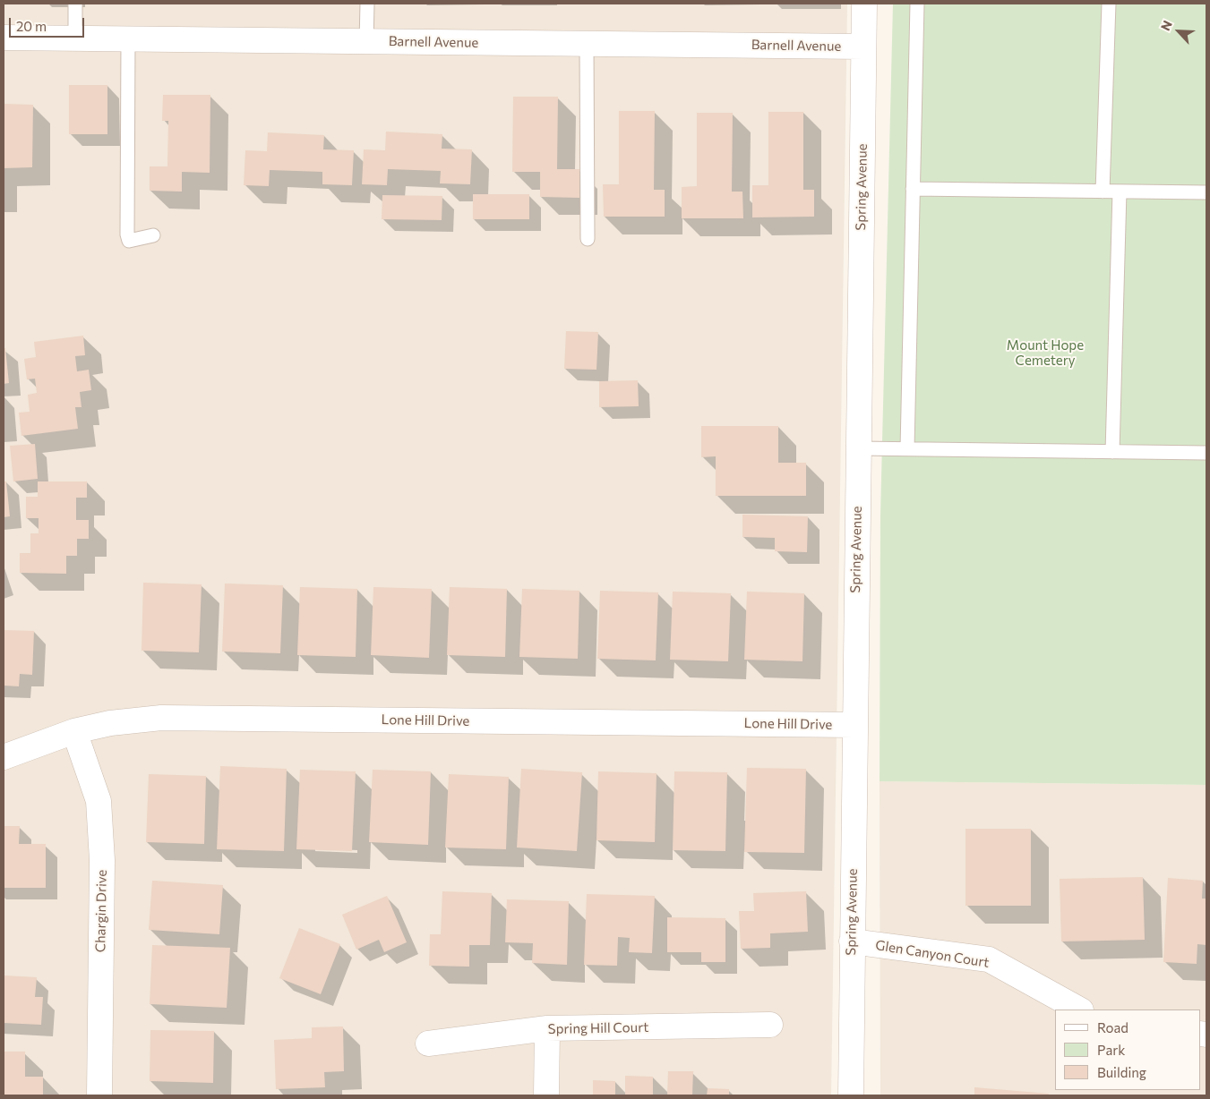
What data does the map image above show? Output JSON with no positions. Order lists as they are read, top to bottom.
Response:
{
  "streets": {
    "street": [
      "Barnell Avenue",
      "Spring Avenue",
      "Lone Hill Drive",
      "Chargin Drive",
      "Glen Canyon Court",
      "Spring Hill Court"
    ]
  },
  "crossings": [
    ["Barnell Avenue", "Spring Avenue"],
    ["Spring Avenue", "Lone Hill Drive"],
    ["Spring Avenue", "Glen Canyon Court"],
    ["Lone Hill Drive", "Chargin Drive"]
  ],
  "parks": ["Mount Hope Cemetery"],
  "legend": ["Road", "Park", "Building"],
  "scale_bar": "20 m",
  "north": "top left"
}
